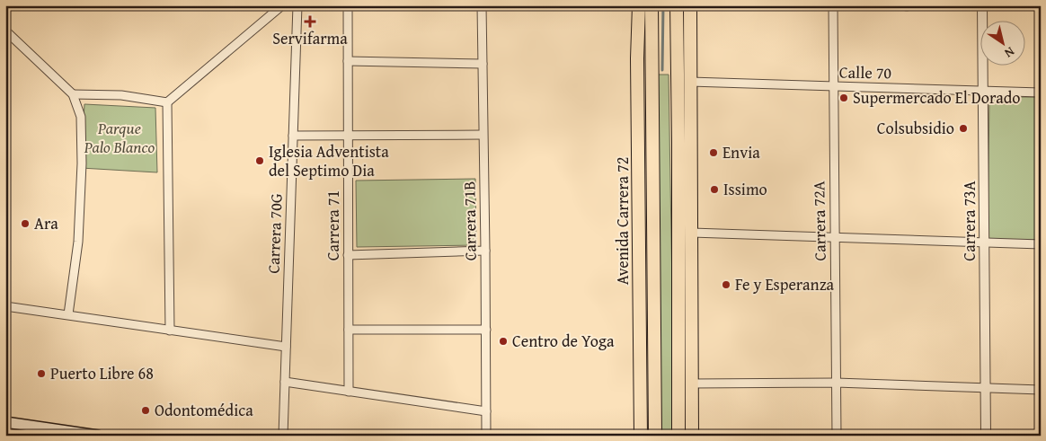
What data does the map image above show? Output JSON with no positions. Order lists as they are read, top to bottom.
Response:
{
  "streets": {
    "highway": ["Avenida Carrera 72"],
    "street": [
      "Calle 70",
      "Carrera 71B",
      "Carrera 72A",
      "Carrera 73A",
      "Carrera 71",
      "Carrera 70G"
    ]
  },
  "crossings": [
    ["Calle 70", "Carrera 72A"],
    ["Calle 70", "Carrera 73A"]
  ],
  "parks": ["Parque Palo Blanco"],
  "places": {
    "health": ["Servifarma"],
    "other": [
      "Supermercado El Dorado",
      "Colsubsidio",
      "Envia",
      "Iglesia Adventista del Septimo Dia",
      "Issimo",
      "Ara",
      "Fe y Esperanza",
      "Centro de Yoga",
      "Puerto Libre 68",
      "Odontomédica"
    ]
  },
  "north": "bottom right"
}
